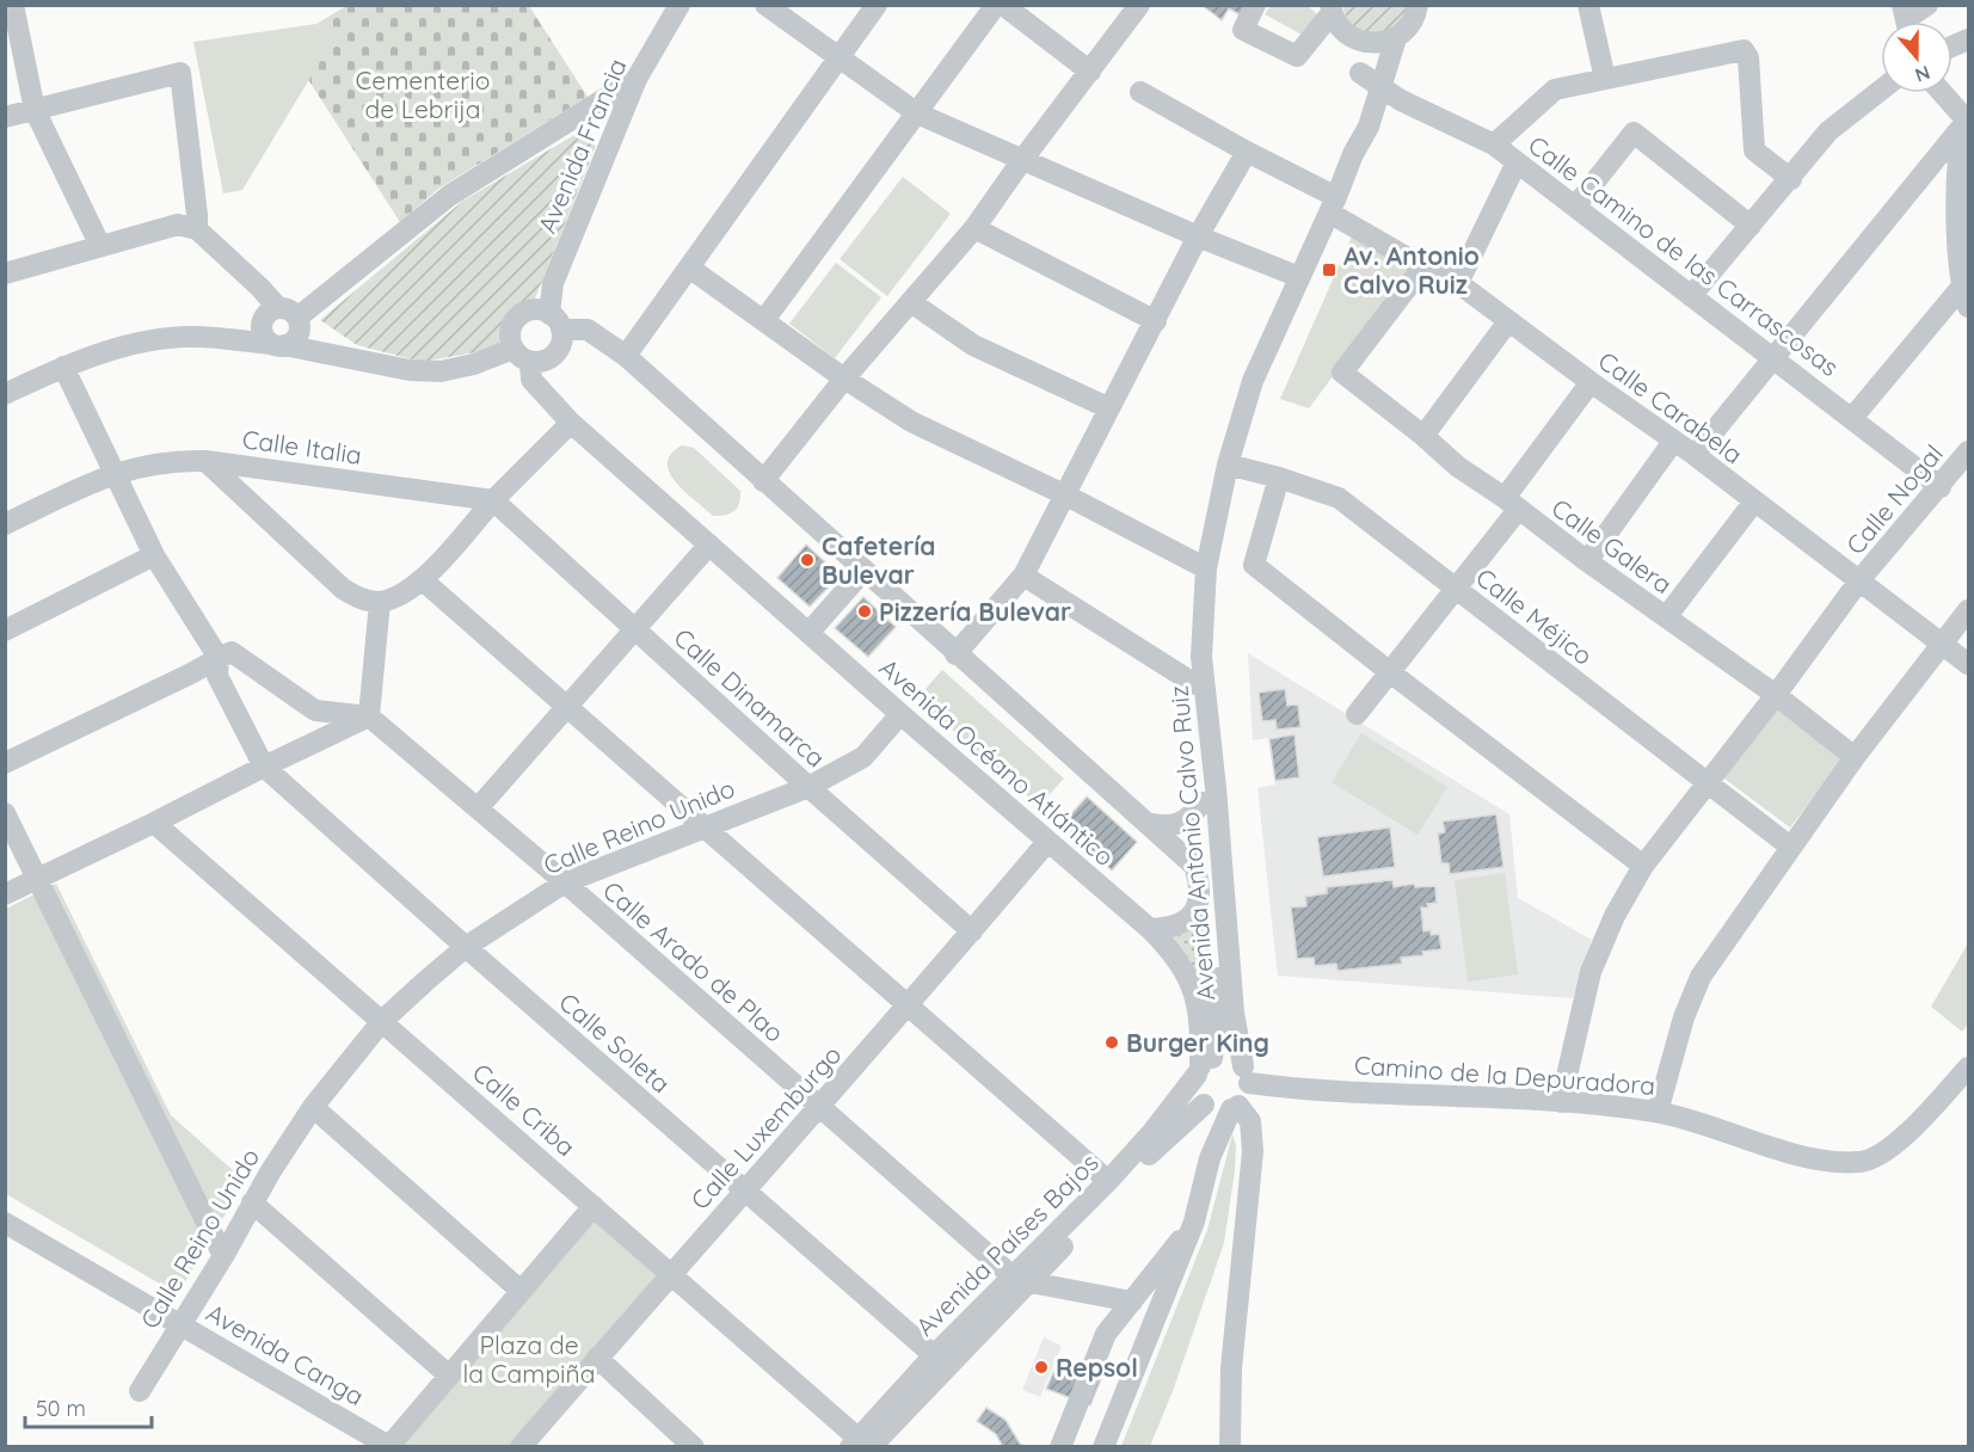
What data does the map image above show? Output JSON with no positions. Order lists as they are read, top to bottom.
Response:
{
  "streets": {
    "street": [
      "Avenida Francia",
      "Calle Camino de las Carrascosas",
      "Calle Carabela",
      "Calle Italia",
      "Calle Nogal",
      "Calle Galera",
      "Calle Méjico",
      "Calle Dinamarca",
      "Avenida Océano Atlántico",
      "Calle Reino Unido",
      "Avenida Antonio Calvo Ruiz",
      "Calle Arado de Plao",
      "Calle Soleta",
      "Camino de la Depuradora",
      "Calle Criba",
      "Calle Luxemburgo",
      "Avenida Países Bajos",
      "Avenida Canga"
    ]
  },
  "crossings": [
    ["Avenida Francia", "Avenida Océano Atlántico"],
    ["Calle Camino de las Carrascosas", "Calle Nogal"],
    ["Calle Camino de las Carrascosas", "Avenida Antonio Calvo Ruiz"],
    ["Calle Carabela", "Calle Nogal"],
    ["Calle Carabela", "Calle Galera"],
    ["Calle Carabela", "Avenida Antonio Calvo Ruiz"],
    ["Calle Italia", "Calle Dinamarca"],
    ["Calle Nogal", "Calle Galera"],
    ["Calle Nogal", "Calle Méjico"],
    ["Calle Nogal", "Camino de la Depuradora"],
    ["Calle Méjico", "Avenida Antonio Calvo Ruiz"],
    ["Calle Dinamarca", "Calle Reino Unido"],
    ["Calle Dinamarca", "Calle Luxemburgo"],
    ["Avenida Océano Atlántico", "Calle Reino Unido"],
    ["Avenida Océano Atlántico", "Avenida Antonio Calvo Ruiz"],
    ["Avenida Océano Atlántico", "Camino de la Depuradora"],
    ["Avenida Océano Atlántico", "Calle Luxemburgo"],
    ["Avenida Océano Atlántico", "Avenida Países Bajos"],
    ["Calle Reino Unido", "Calle Arado de Plao"],
    ["Calle Reino Unido", "Calle Soleta"],
    ["Calle Reino Unido", "Calle Criba"],
    ["Calle Reino Unido", "Avenida Canga"],
    ["Avenida Antonio Calvo Ruiz", "Camino de la Depuradora"],
    ["Avenida Antonio Calvo Ruiz", "Avenida Países Bajos"],
    ["Calle Arado de Plao", "Calle Luxemburgo"],
    ["Calle Arado de Plao", "Avenida Países Bajos"],
    ["Calle Soleta", "Calle Luxemburgo"],
    ["Calle Soleta", "Avenida Países Bajos"],
    ["Camino de la Depuradora", "Avenida Países Bajos"],
    ["Calle Criba", "Calle Luxemburgo"],
    ["Calle Criba", "Avenida Países Bajos"]
  ],
  "parks": ["Cementerio de Lebrija", "Plaza de la Campiña"],
  "places": {
    "transit": ["Av. Antonio Calvo Ruiz"],
    "other": [
      "Cafetería Bulevar",
      "Pizzería Bulevar",
      "Burger King",
      "Repsol"
    ]
  },
  "scale_bar": "50 m",
  "north": "bottom"
}
